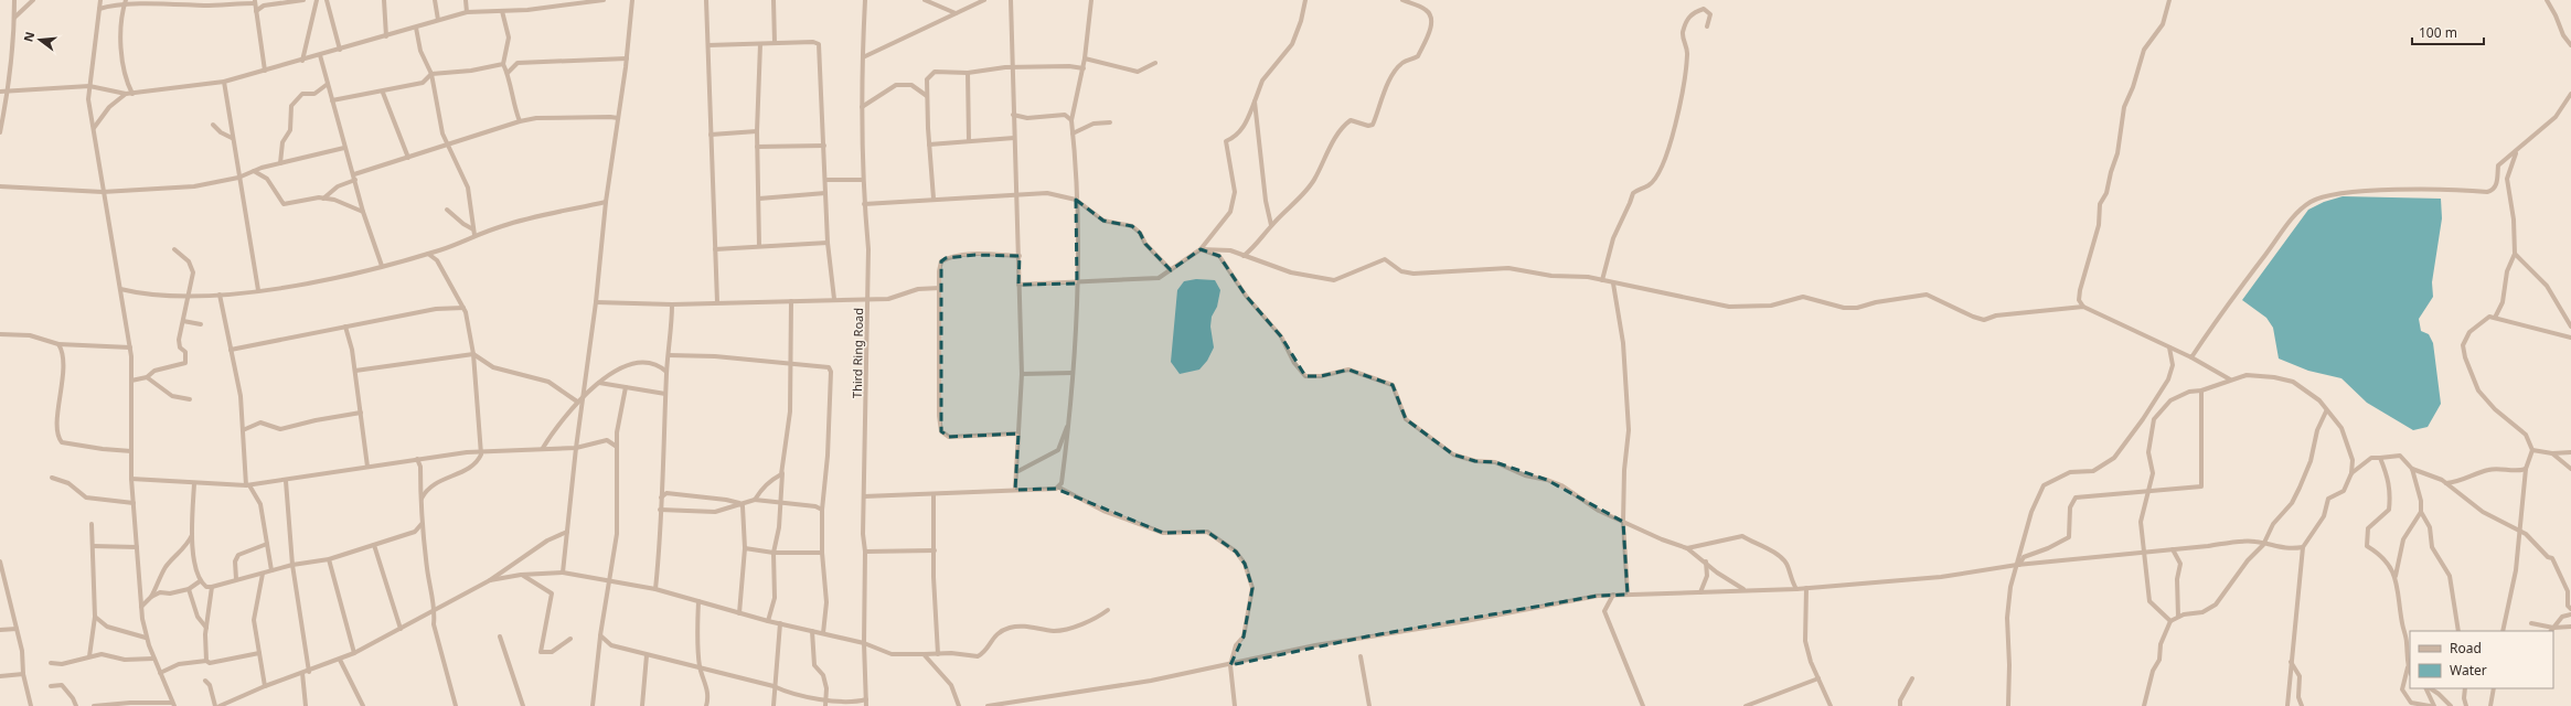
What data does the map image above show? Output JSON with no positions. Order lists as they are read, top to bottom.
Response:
{
  "streets": {
    "street": ["Third Ring Road"]
  },
  "legend": ["Road", "Water"],
  "scale_bar": "100 m",
  "north": "left"
}
